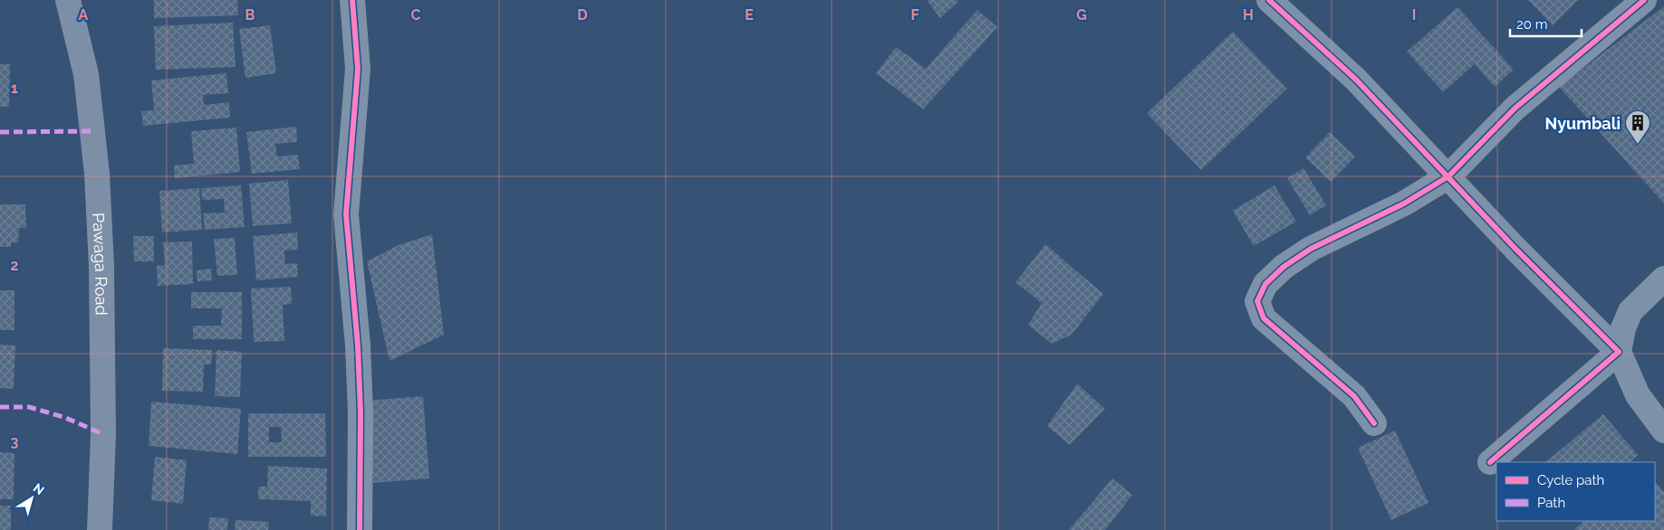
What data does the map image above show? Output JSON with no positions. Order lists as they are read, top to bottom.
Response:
{
  "streets": {
    "main road": ["Pawaga Road"]
  },
  "places": {
    "building": ["Nyumbali"]
  },
  "legend": ["Cycle path", "Path"],
  "scale_bar": "20 m",
  "north": "top right",
  "grid": {
    "columns": [
      "A",
      "B",
      "C",
      "D",
      "E",
      "F",
      "G",
      "H",
      "I"
    ],
    "rows": ["1", "2", "3"]
  }
}
